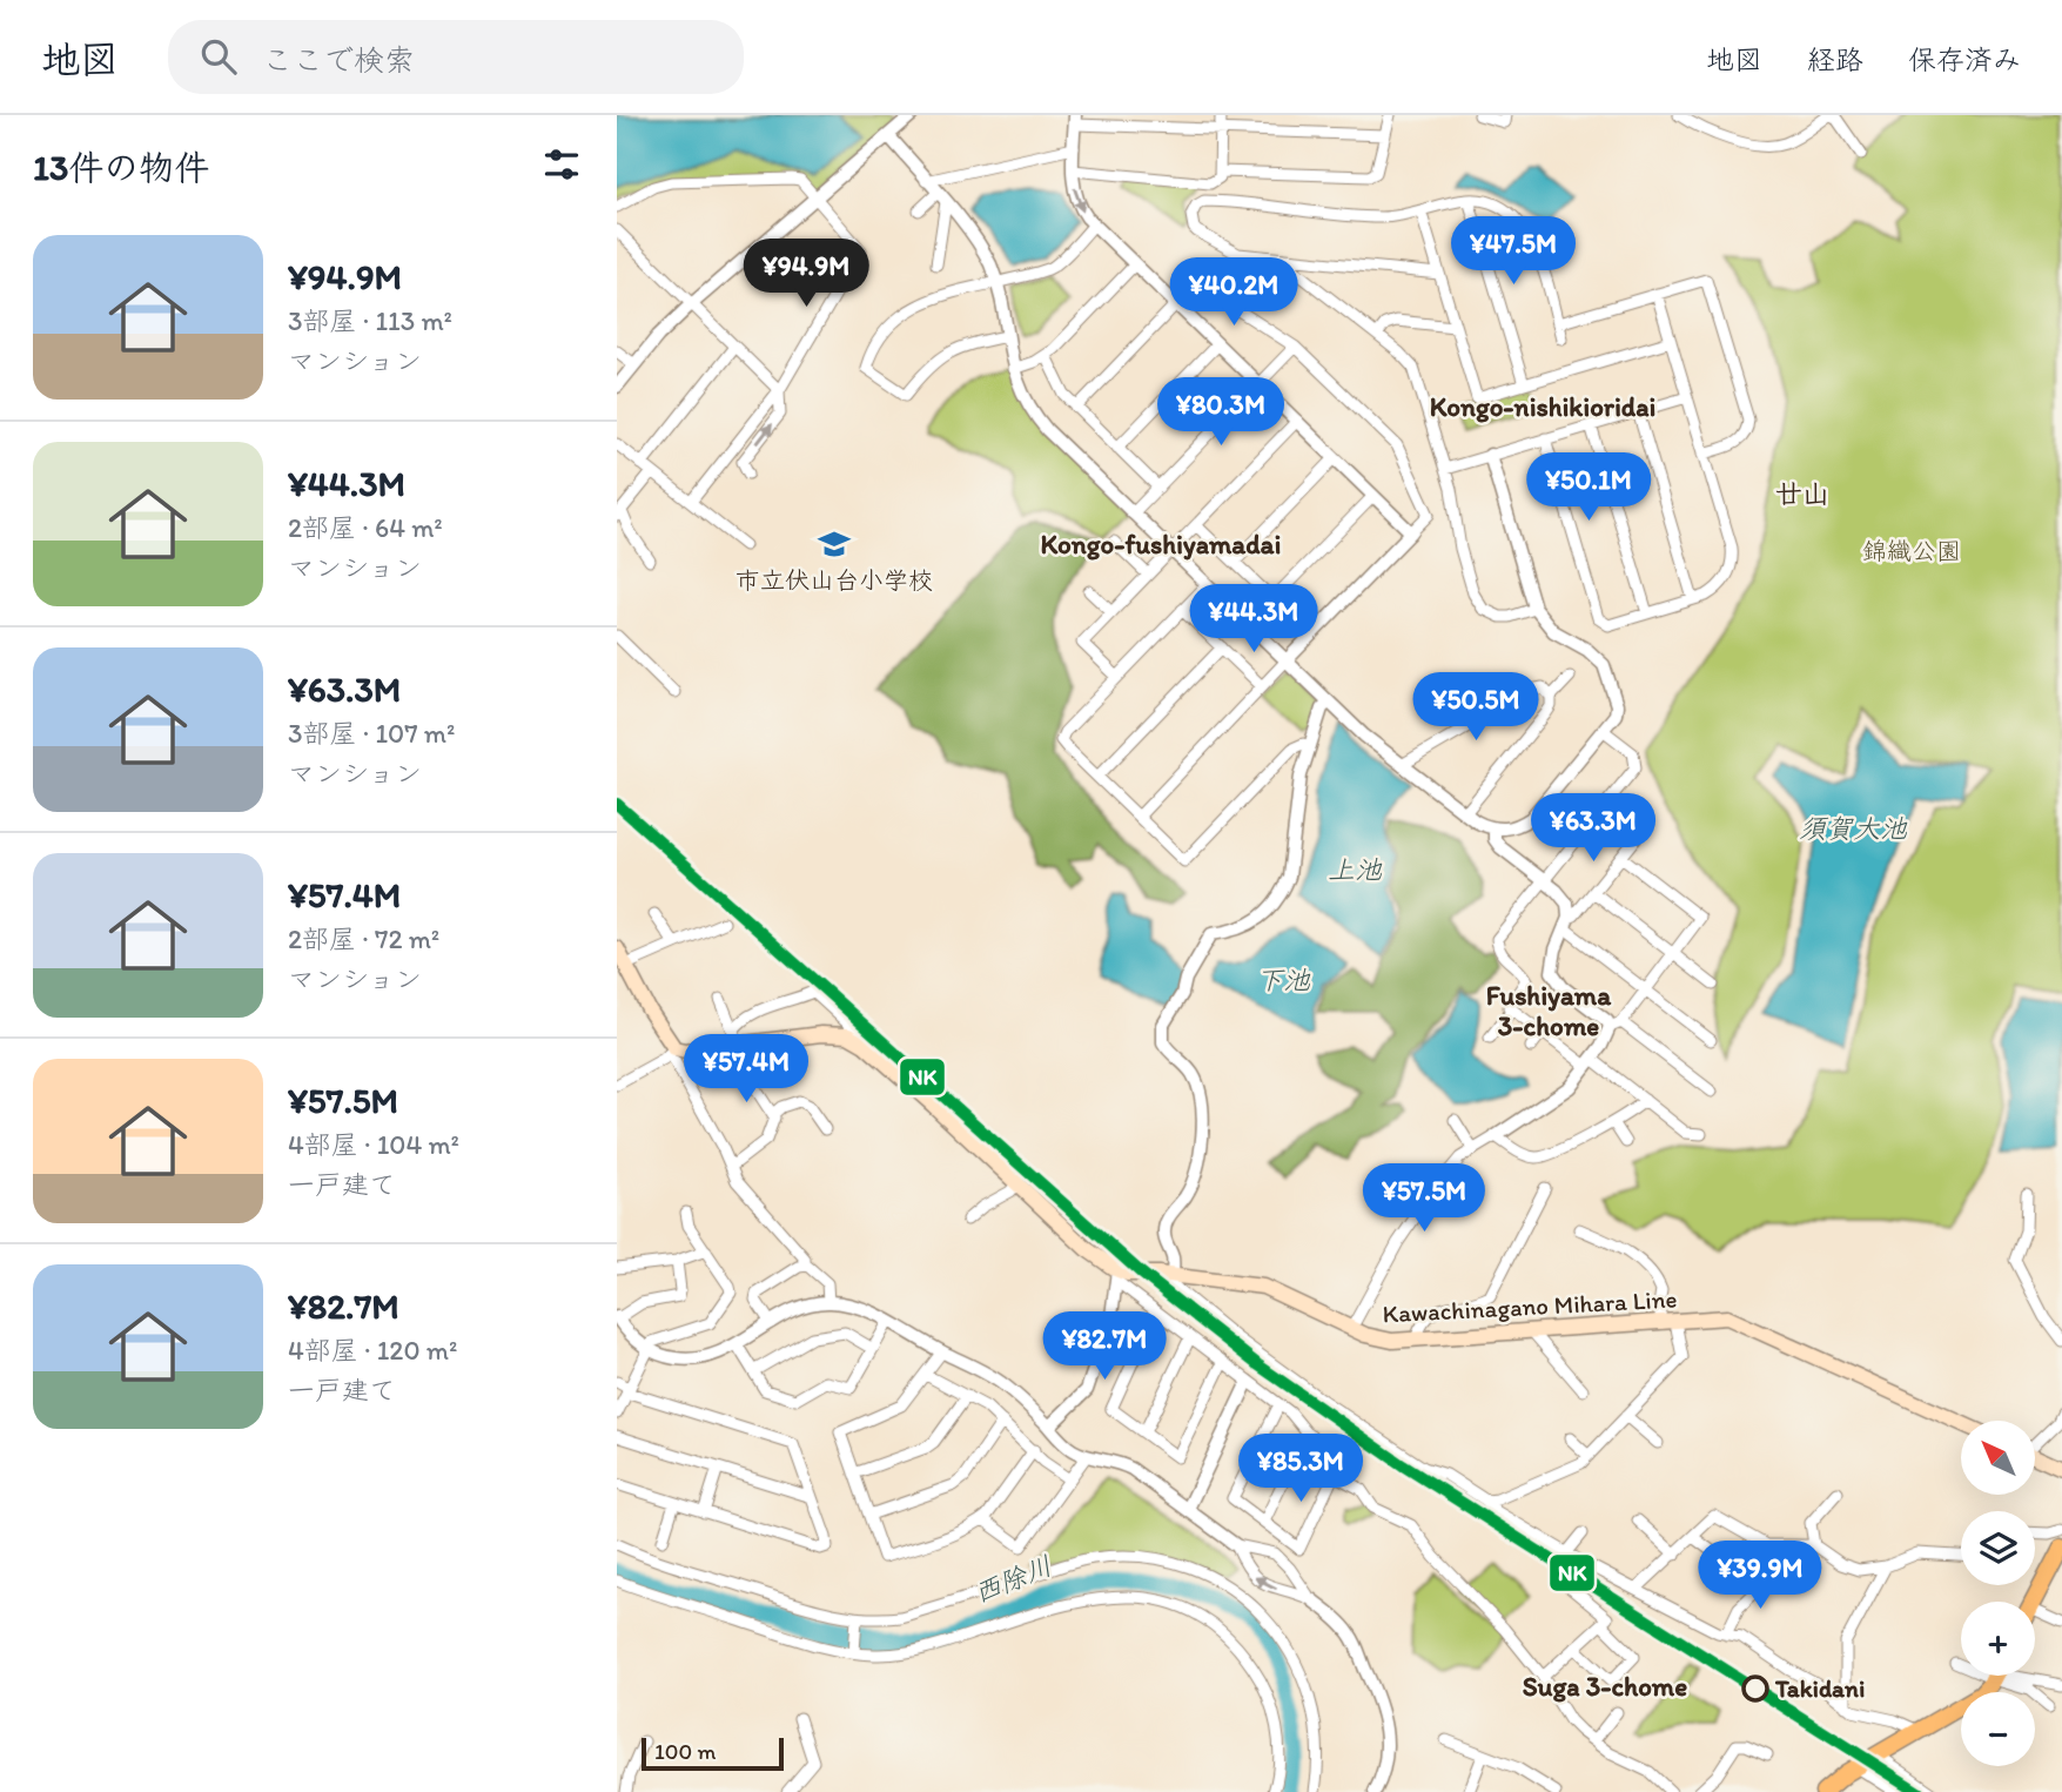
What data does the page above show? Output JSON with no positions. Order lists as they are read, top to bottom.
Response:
{
  "streets": {
    "main road": ["Kawachinagano Mihara Line"]
  },
  "districts": [
    "Kongo-nishikioridai",
    "廿山",
    "Kongo-fushiyamadai",
    "Fushiyama 3-chome",
    "Suga 3-chome"
  ],
  "water": [
    "須賀大池",
    "上池",
    "下池",
    "西除川"
  ],
  "parks": ["錦織公園"],
  "places": {
    "school or university": ["市立伏山台小学校"],
    "other": ["Takidani"]
  },
  "lines": ["transit line NK"],
  "scale_bar": "100 m",
  "north": "top left",
  "page": {
    "header": "地図",
    "search": "ここで検索",
    "nav": ["地図", "経路", "保存済み"],
    "heading": "13件の物件",
    "list": [
      {
        "name": "¥94.9M",
        "note": "3部屋 · 113 m² · マンション"
      },
      {
        "name": "¥44.3M",
        "note": "2部屋 · 64 m² · マンション"
      },
      {
        "name": "¥63.3M",
        "note": "3部屋 · 107 m² · マンション"
      },
      {
        "name": "¥57.4M",
        "note": "2部屋 · 72 m² · マンション"
      },
      {
        "name": "¥57.5M",
        "note": "4部屋 · 104 m² · 一戸建て"
      },
      {
        "name": "¥82.7M",
        "note": "4部屋 · 120 m² · 一戸建て"
      }
    ],
    "price": [
      "¥47.5M",
      "¥94.9M",
      "¥40.2M",
      "¥80.3M",
      "¥50.1M",
      "¥44.3M",
      "¥50.5M",
      "¥63.3M",
      "¥57.4M",
      "¥57.5M",
      "¥82.7M",
      "¥85.3M",
      "¥39.9M"
    ],
    "map_buttons": ["+", "−"],
    "scale": "100 m"
  }
}
